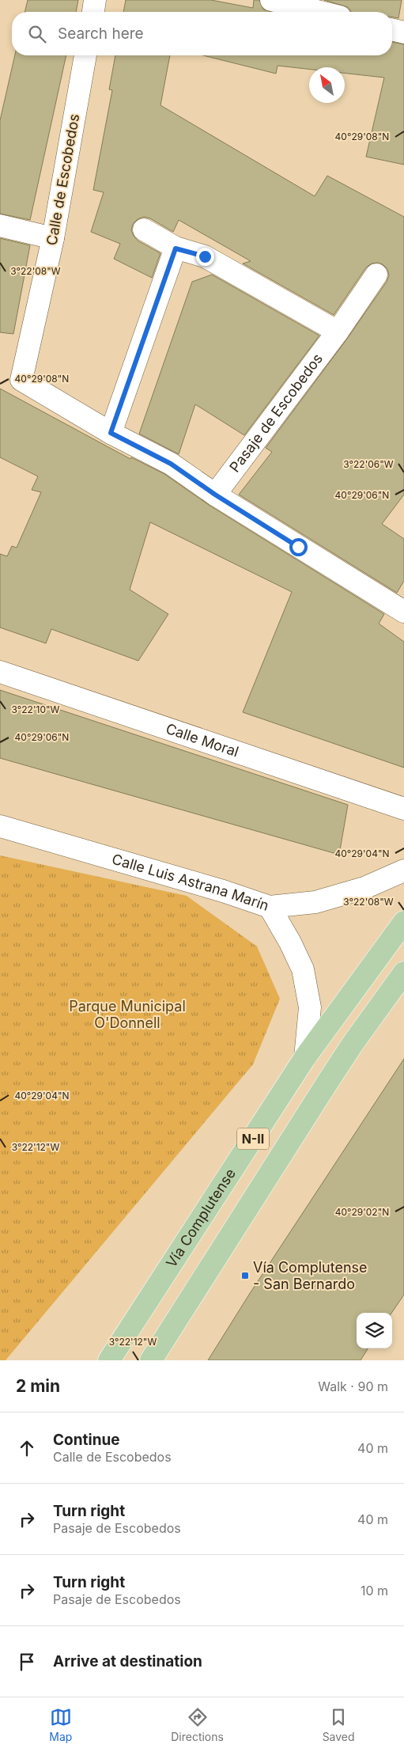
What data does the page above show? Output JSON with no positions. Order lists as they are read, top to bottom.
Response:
{
  "streets": {
    "main road": ["N-II", "Vía Complutense"],
    "street": [
      "Calle de Escobedos",
      "Pasaje de Escobedos",
      "Calle Moral",
      "Calle Luis Astrana Marín"
    ]
  },
  "crossings": [
    ["Calle de Escobedos", "Pasaje de Escobedos"]
  ],
  "parks": ["Parque Municipal O'Donnell"],
  "places": {
    "transit": ["Vía Complutense - San Bernardo"]
  },
  "north": "top left",
  "page": {
    "search": "Search here",
    "heading": ["2 min", "Walk · 90 m"],
    "list": [
      ["Continue", "Calle de Escobedos", "40 m"],
      ["Turn right", "Pasaje de Escobedos", "40 m"],
      ["Turn right", "Pasaje de Escobedos", "10 m"],
      "Arrive at destination"
    ],
    "nav": ["Map", "Directions", "Saved"]
  },
  "coordinates": [
    "40°29'08\"N",
    "3°22'08\"W",
    "3°22'06\"W",
    "40°29'06\"N",
    "3°22'10\"W",
    "40°29'04\"N",
    "3°22'12\"W",
    "40°29'02\"N"
  ]
}
